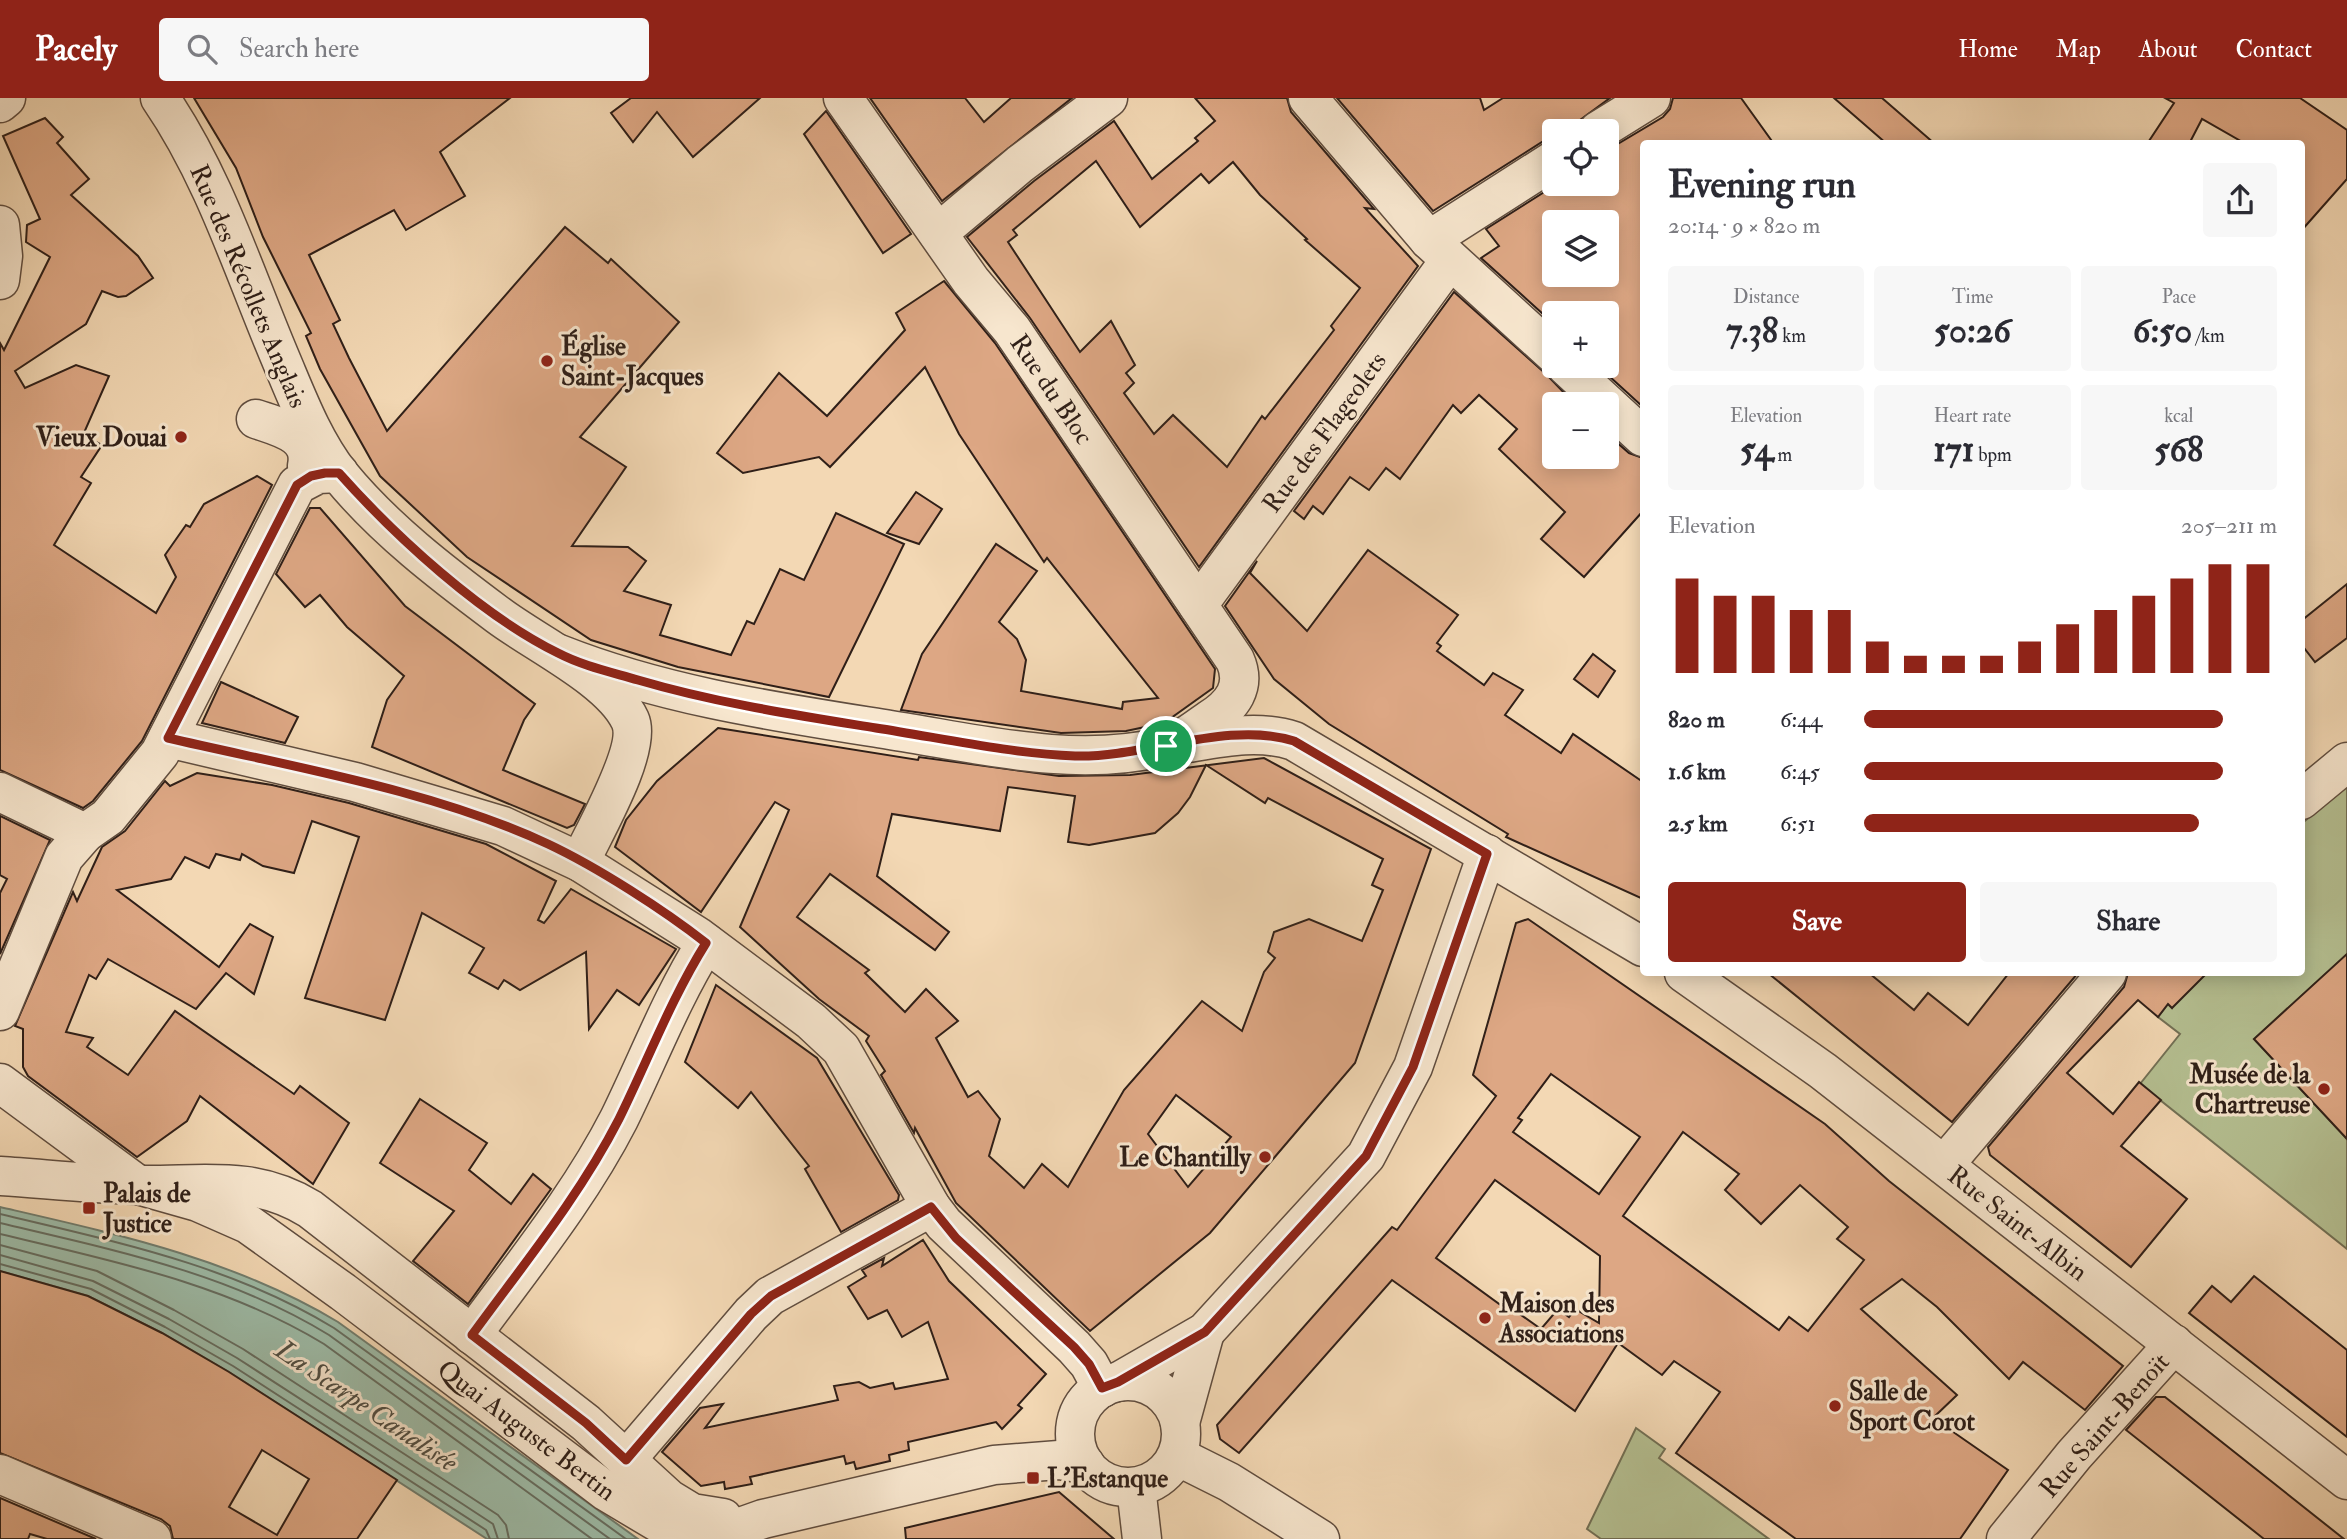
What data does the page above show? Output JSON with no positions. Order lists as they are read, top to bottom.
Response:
{
  "streets": {
    "street": [
      "Rue des Récollets Anglais",
      "Rue du Bloc",
      "Rue des Flageolets",
      "Rue Saint-Albin",
      "Rue Saint-Benoït",
      "Quai Auguste Bertin"
    ]
  },
  "crossings": [
    ["Rue du Bloc", "Rue des Flageolets"],
    ["Rue Saint-Albin", "Rue Saint-Benoït"]
  ],
  "water": ["La Scarpe Canalisée"],
  "places": {
    "other": [
      "Église Saint-Jacques",
      "Vieux Douai",
      "Musée de la Chartreuse",
      "Le Chantilly",
      "Maison des Associations",
      "Salle de Sport Corot"
    ],
    "transit": ["Palais de Justice", "L'Estanque"]
  },
  "page": {
    "header": "Pacely",
    "search": "Search here",
    "nav": [
      "Home",
      "Map",
      "About",
      "Contact"
    ],
    "map_buttons": ["+", "−"],
    "heading": ["Evening run", "20:14 · 9 × 820 m"],
    "stats": [
      ["Distance", "7.38 km"],
      ["Time", "50:26"],
      ["Pace", "6:50 /km"],
      ["Elevation", "54 m"],
      ["Heart rate", "171 bpm"],
      ["kcal", "568"]
    ],
    "chart": ["Elevation", "205–211 m"],
    "list": [
      {
        "name": "820 m",
        "note": "6:44"
      },
      {
        "name": "1.6 km",
        "note": "6:45"
      },
      {
        "name": "2.5 km",
        "note": "6:51"
      }
    ],
    "buttons": ["Save", "Share"]
  }
}
